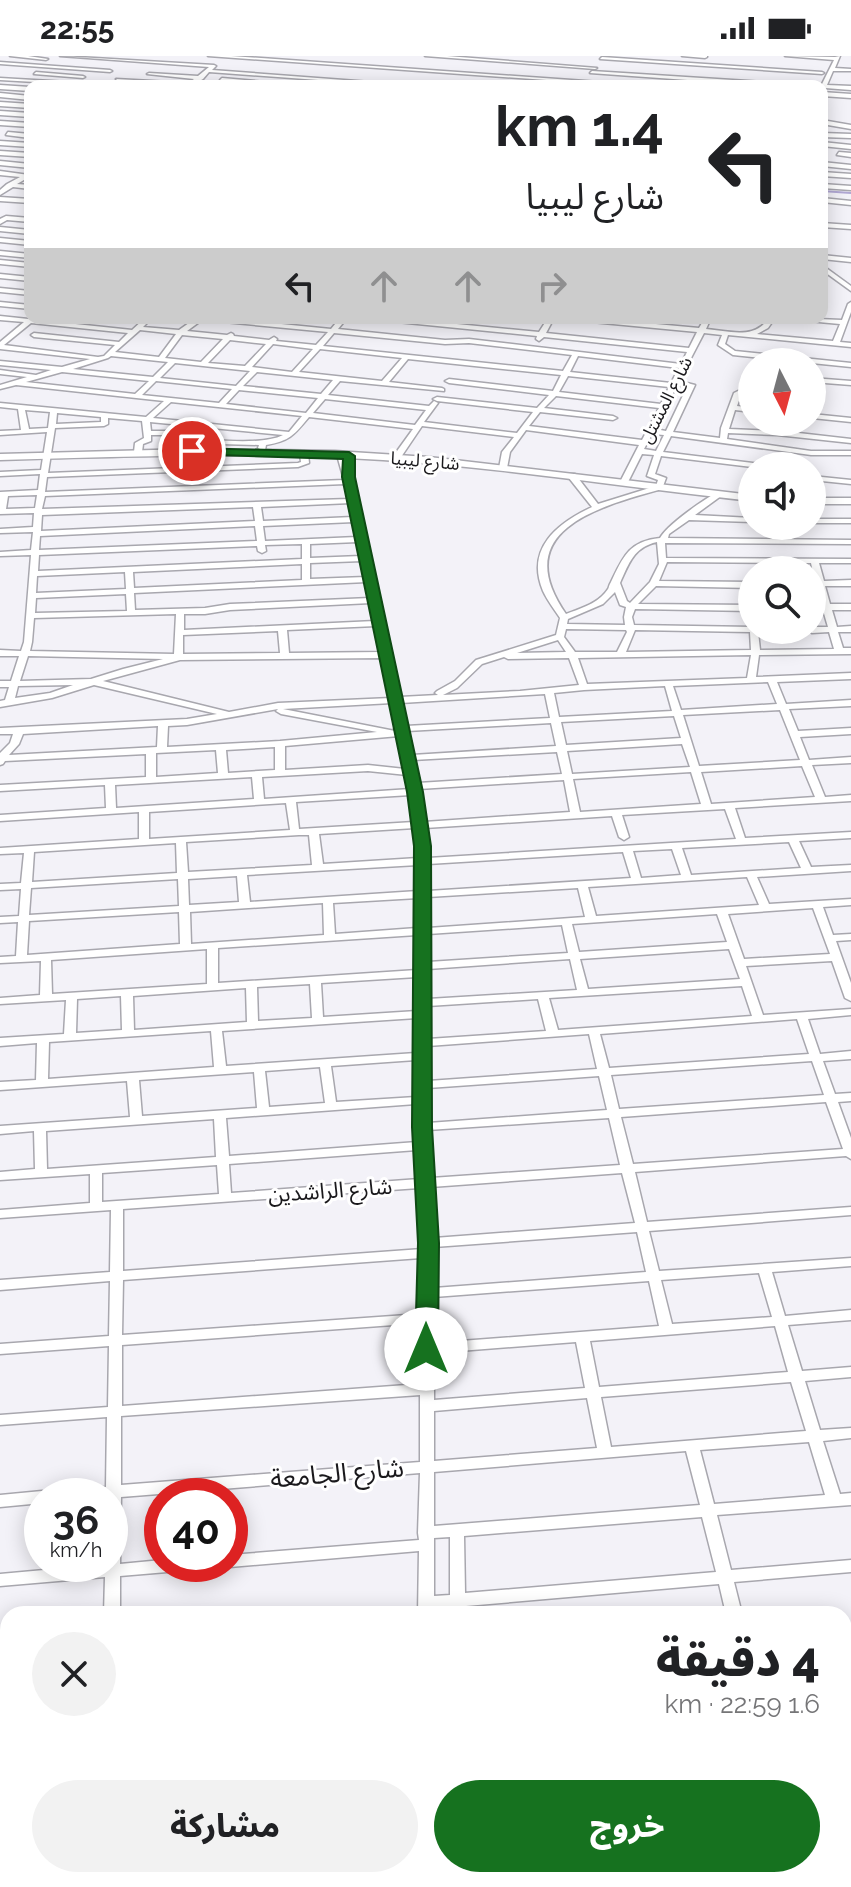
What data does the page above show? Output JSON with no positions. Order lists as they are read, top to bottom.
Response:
{
  "streets": {
    "highway": ["شارع ليبيا"],
    "street": ["شارع المشتل", "شارع الراشدين", "شارع الجامعة"]
  },
  "crossings": [
    ["شارع المشتل", "شارع ليبيا"]
  ],
  "north": "bottom",
  "page": {
    "status": "22:55",
    "turn": ["1.4 km", "شارع ليبيا"],
    "speed": "36 km/h",
    "limit": "40",
    "heading": ["4 دقيقة", "1.6 km · 22:59"],
    "buttons": ["خروج", "مشاركة"]
  }
}
